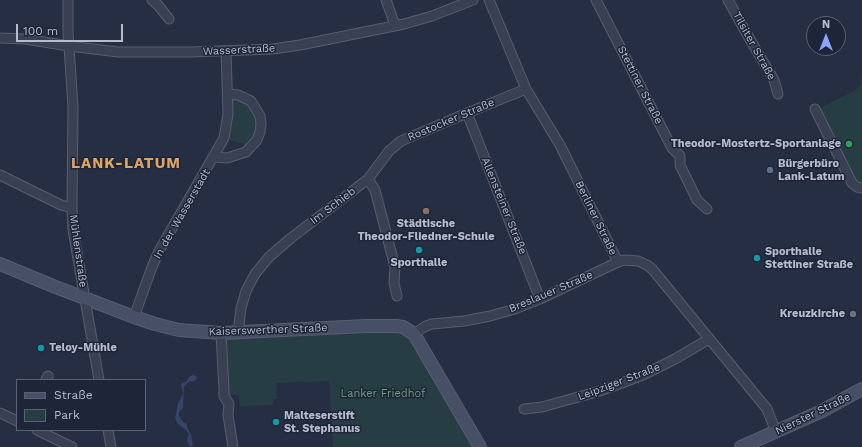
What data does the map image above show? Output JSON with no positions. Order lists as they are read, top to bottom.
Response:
{
  "streets": {
    "street": [
      "Tilsiter Straße",
      "Wasserstraße",
      "Stettiner Straße",
      "Rostocker Straße",
      "Im Schieb",
      "Allensteiner Straße",
      "In der Wasserstadt",
      "Berliner Straße",
      "Mühlenstraße",
      "Breslauer Straße",
      "Kaiserswerther Straße",
      "Leipziger Straße",
      "Nierster Straße"
    ]
  },
  "crossings": [
    ["Wasserstraße", "In der Wasserstadt"],
    ["Wasserstraße", "Mühlenstraße"],
    ["Rostocker Straße", "Im Schieb"],
    ["Rostocker Straße", "Allensteiner Straße"],
    ["Rostocker Straße", "Berliner Straße"],
    ["Im Schieb", "Kaiserswerther Straße"],
    ["Allensteiner Straße", "Breslauer Straße"],
    ["In der Wasserstadt", "Kaiserswerther Straße"],
    ["Berliner Straße", "Breslauer Straße"],
    ["Berliner Straße", "Leipziger Straße"],
    ["Berliner Straße", "Nierster Straße"],
    ["Mühlenstraße", "Kaiserswerther Straße"],
    ["Breslauer Straße", "Kaiserswerther Straße"]
  ],
  "districts": ["LANK-LATUM"],
  "parks": ["Lanker Friedhof"],
  "places": [
    "Theodor-Mostertz-Sportanlage",
    "Bürgerbüro Lank-Latum",
    "Städtische Theodor-Fliedner-Schule",
    "Sporthalle",
    "Sporthalle Stettiner Straße",
    "Kreuzkirche",
    "Teloy-Mühle",
    "Malteserstift St. Stephanus"
  ],
  "legend": ["Straße", "Park"],
  "scale_bar": "100 m",
  "north": "top"
}
